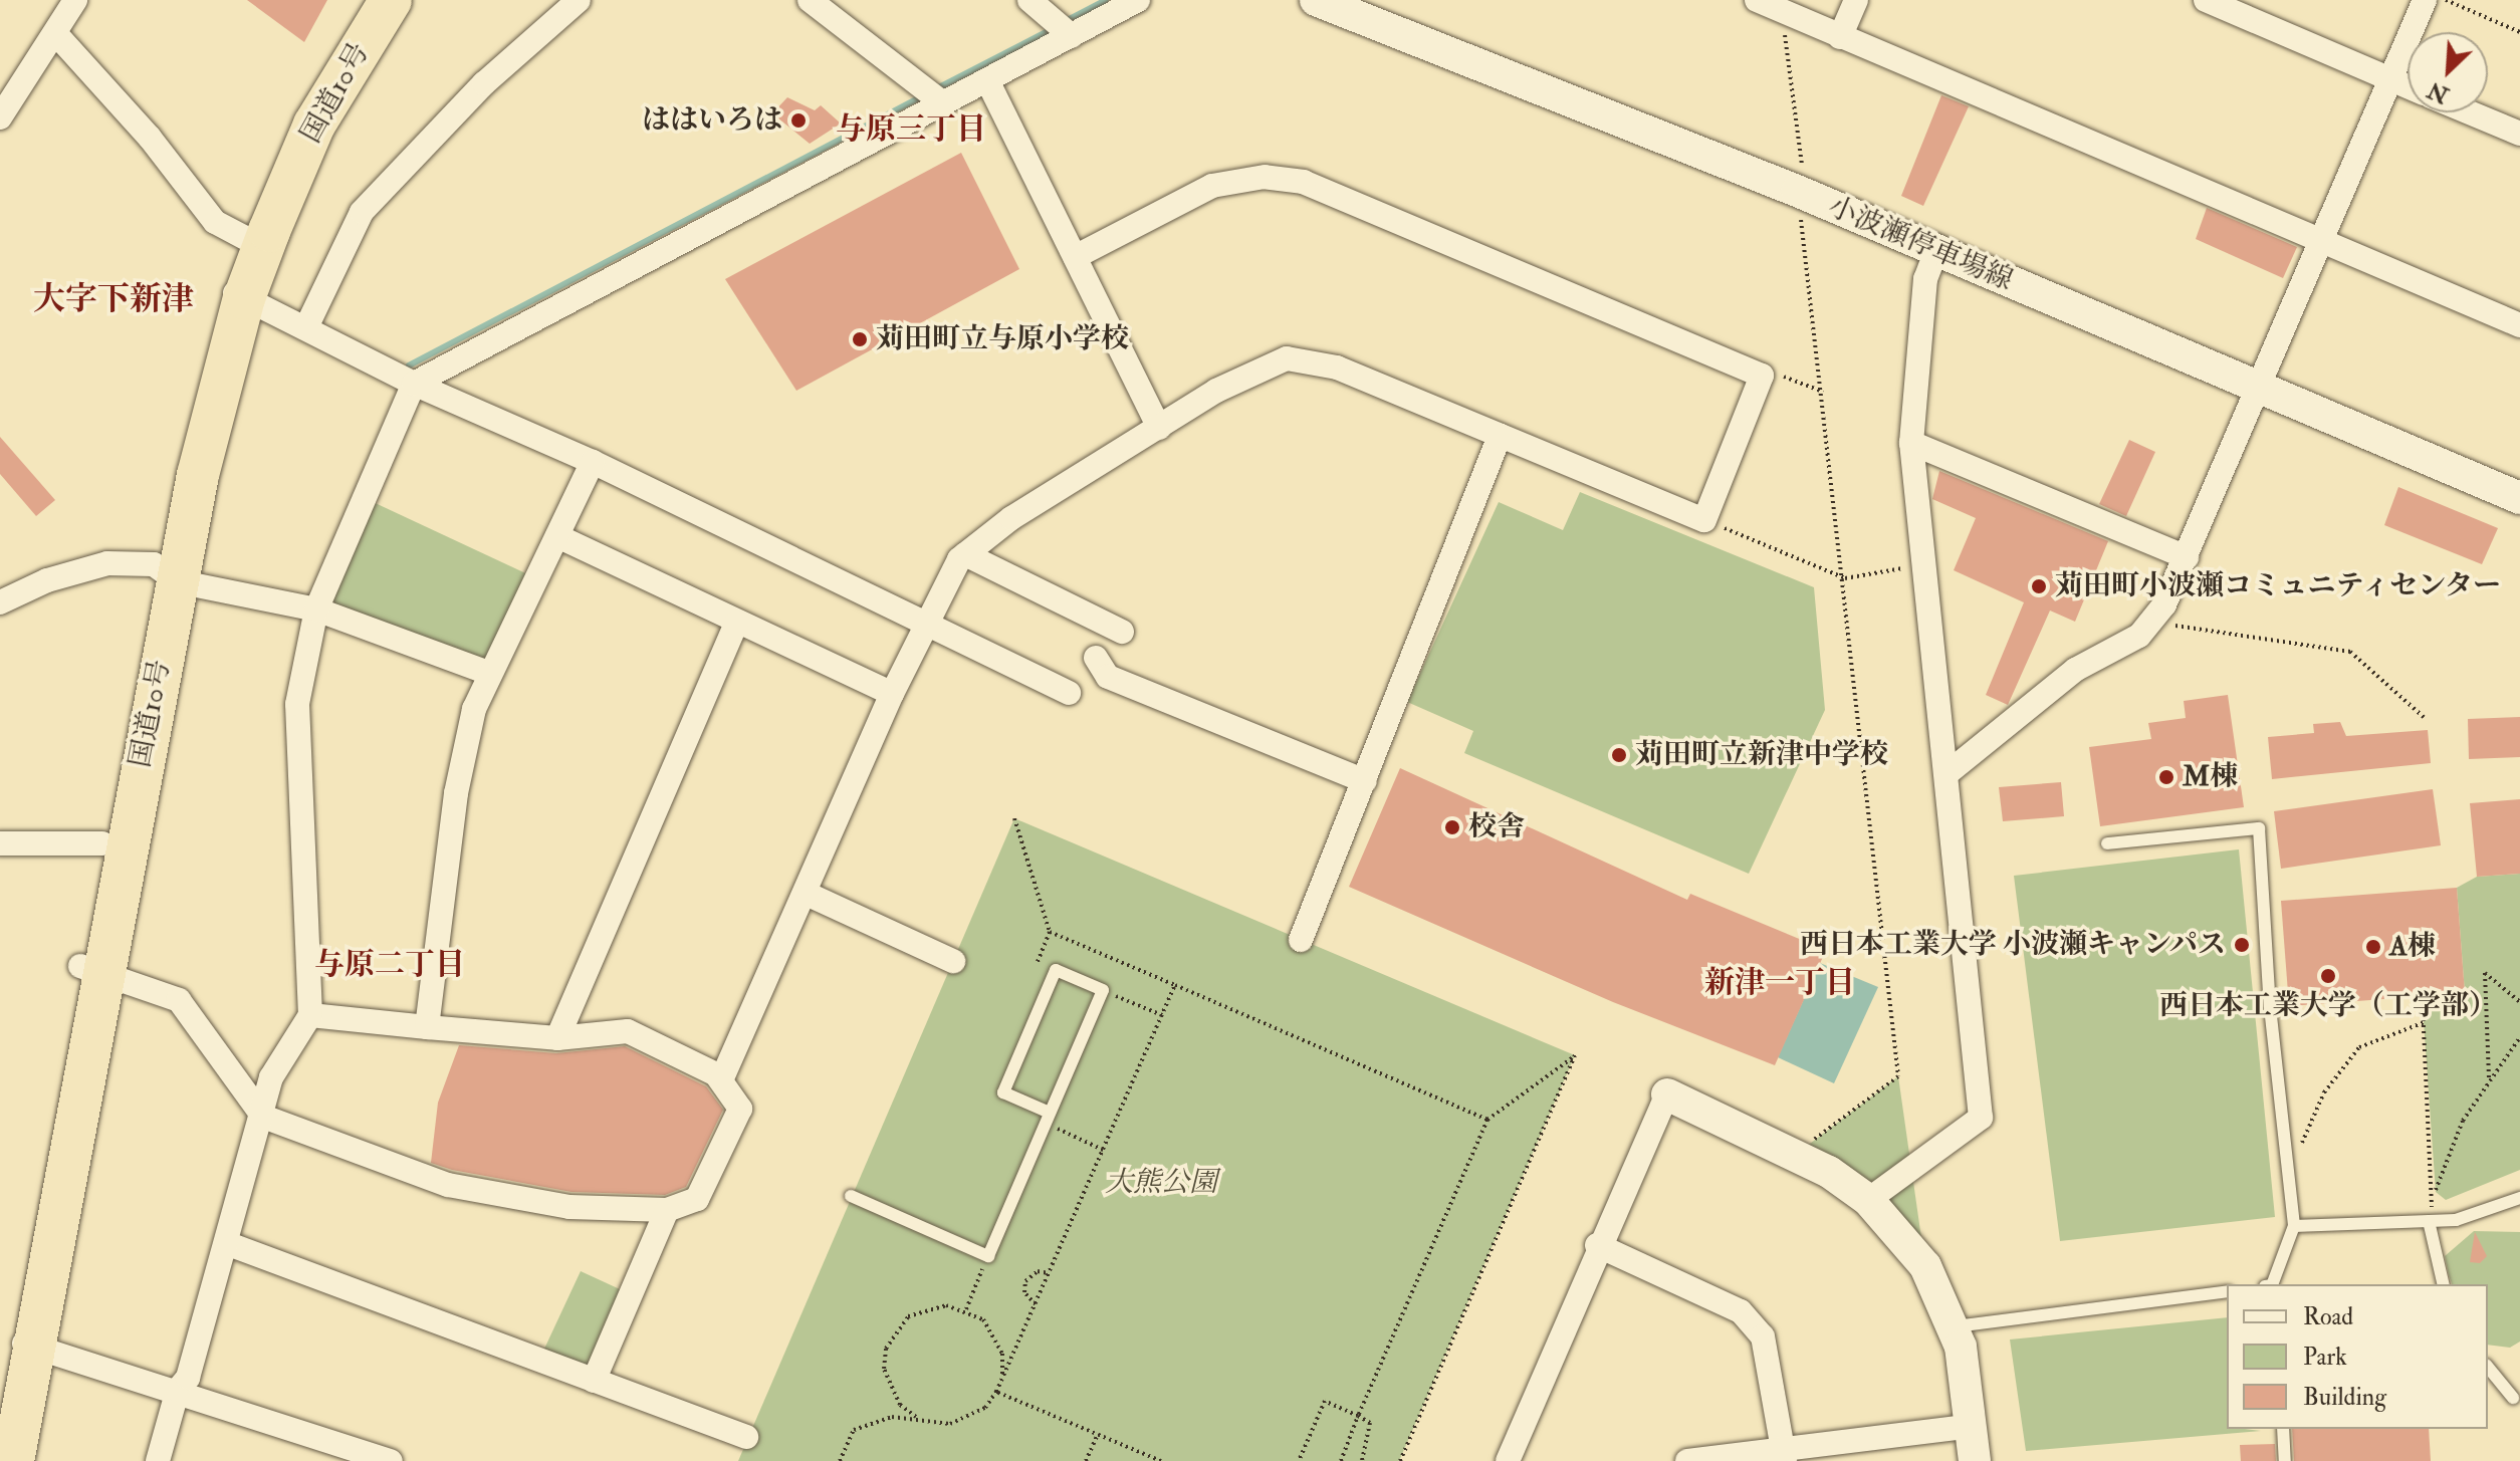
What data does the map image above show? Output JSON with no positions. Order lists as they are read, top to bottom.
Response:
{
  "streets": {
    "highway": ["国道10号"],
    "main road": ["小波瀬停車場線"]
  },
  "districts": [
    "与原三丁目",
    "大字下新津",
    "与原二丁目",
    "新津一丁目"
  ],
  "parks": ["大熊公園"],
  "places": [
    "ははいろは",
    "苅田町立与原小学校",
    "苅田町小波瀬コミュニティセンター",
    "苅田町立新津中学校",
    "M棟",
    "校舎",
    "西日本工業大学 小波瀬キャンパス",
    "A棟",
    "西日本工業大学（工学部）"
  ],
  "legend": ["Road", "Park", "Building"],
  "north": "bottom left"
}
